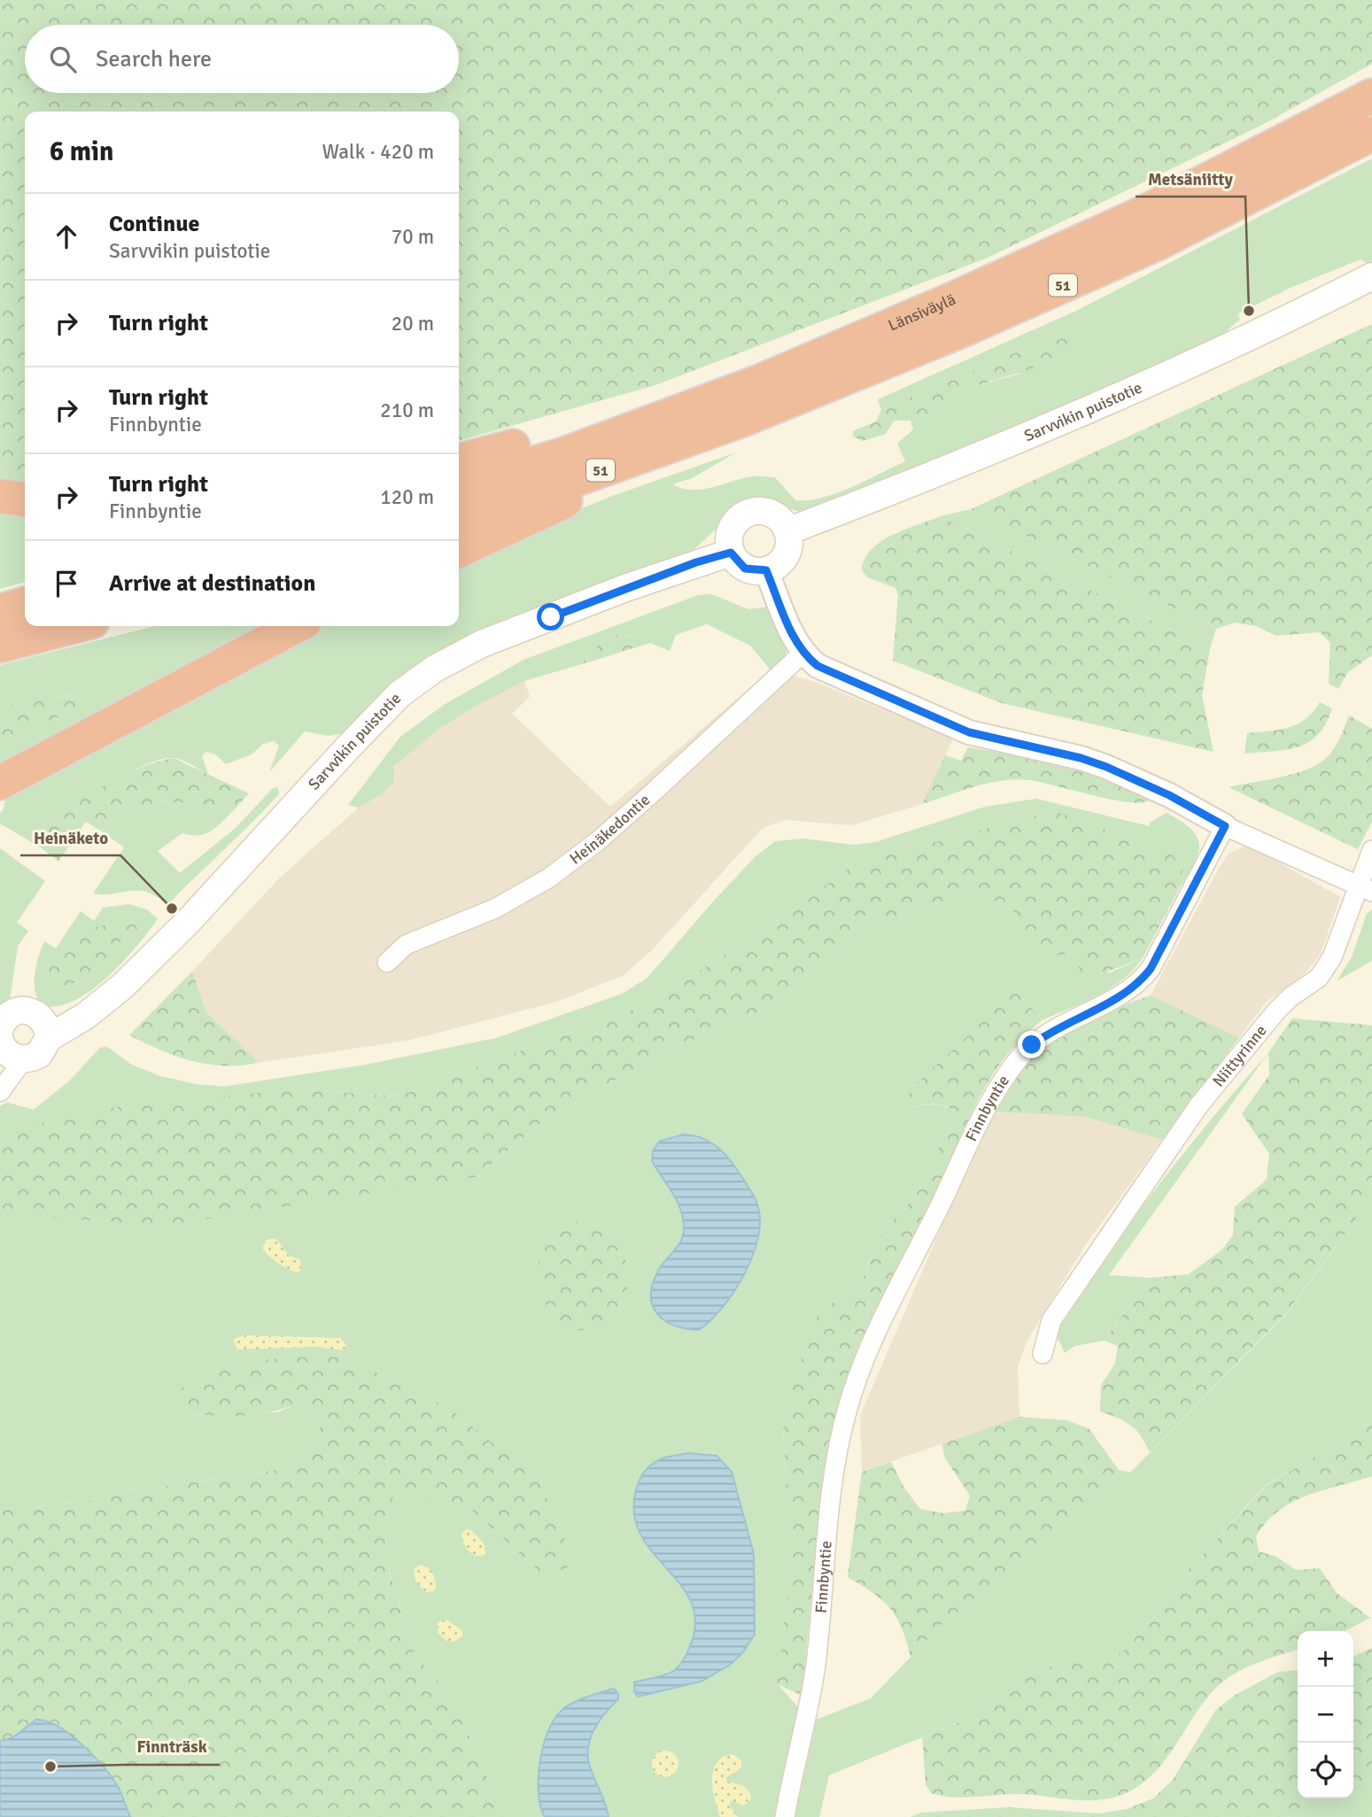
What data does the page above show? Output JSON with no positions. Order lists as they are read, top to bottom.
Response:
{
  "streets": {
    "highway": ["51", "Länsiväylä"],
    "main road": ["Sarvvikin puistotie"],
    "street": ["Heinäkedontie", "Niittyrinne", "Finnbyntie"]
  },
  "places": ["Metsäniitty", "Heinäketo", "Finnträsk"],
  "page": {
    "search": "Search here",
    "heading": ["6 min", "Walk · 420 m"],
    "list": [
      ["Continue", "Sarvvikin puistotie", "70 m"],
      ["Turn right", "20 m"],
      ["Turn right", "Finnbyntie", "210 m"],
      ["Turn right", "Finnbyntie", "120 m"],
      "Arrive at destination"
    ],
    "map_buttons": ["+", "−"]
  }
}
